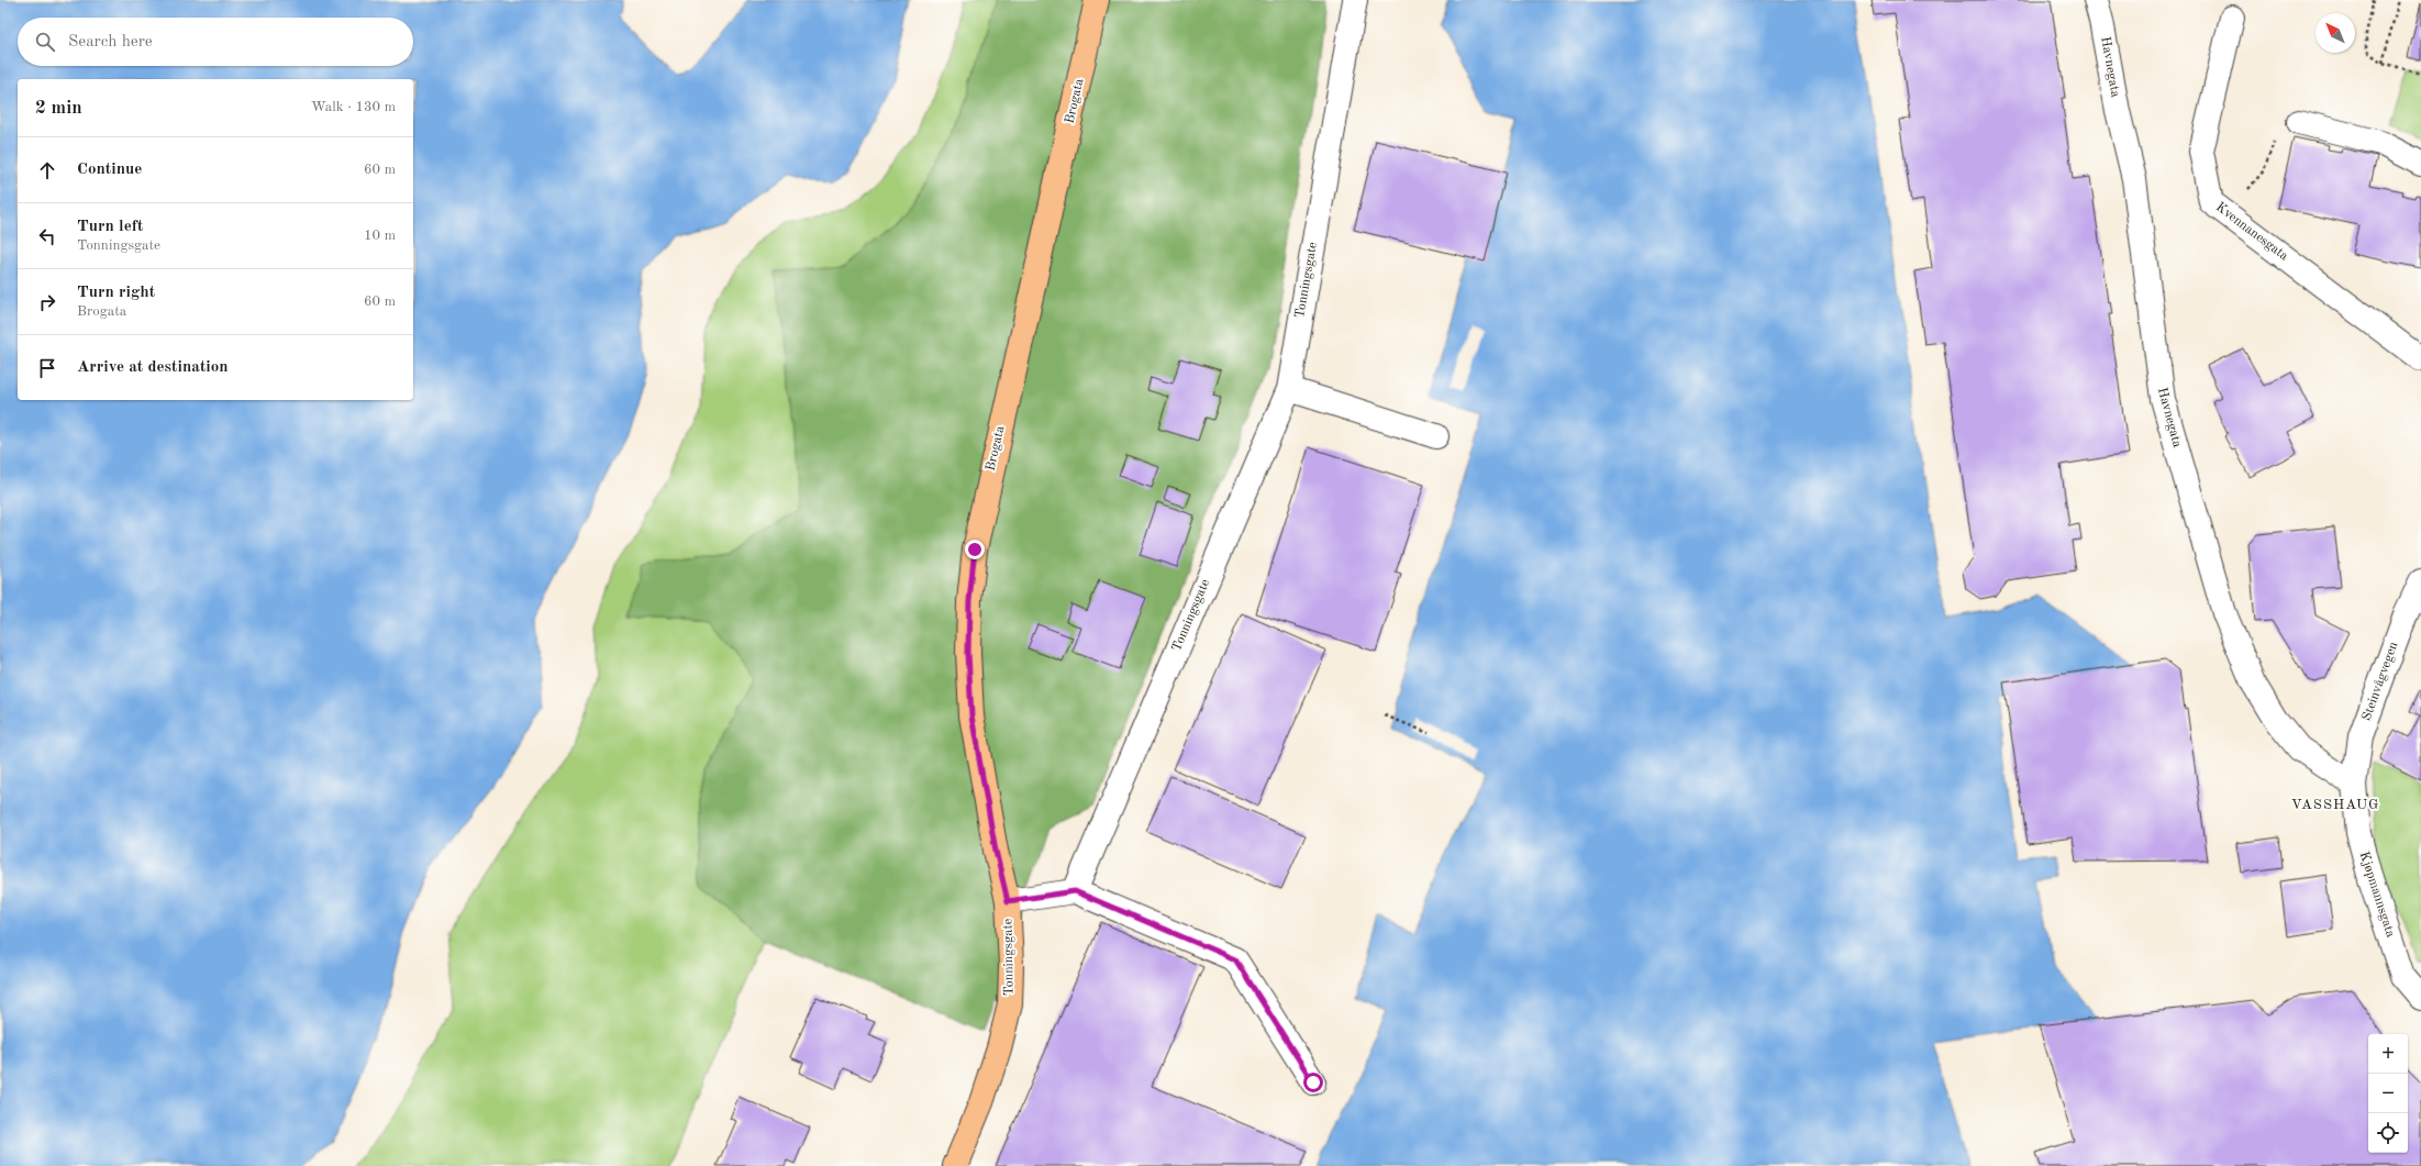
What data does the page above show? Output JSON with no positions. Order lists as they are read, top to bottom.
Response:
{
  "streets": {
    "main road": ["Brogata", "Tonningsgate"],
    "street": [
      "Havnegata",
      "Kvennanesgata",
      "Steinvågvegen",
      "Kjøpmannsgata"
    ]
  },
  "crossings": [
    ["Havnegata", "Steinvågvegen"],
    ["Havnegata", "Kjøpmannsgata"],
    ["Brogata", "Tonningsgate"],
    ["Steinvågvegen", "Kjøpmannsgata"]
  ],
  "districts": ["VASSHAUG"],
  "north": "top left",
  "page": {
    "search": "Search here",
    "heading": ["2 min", "Walk · 130 m"],
    "list": [
      ["Continue", "60 m"],
      ["Turn left", "Tonningsgate", "10 m"],
      ["Turn right", "Brogata", "60 m"],
      "Arrive at destination"
    ],
    "map_buttons": ["+", "−"]
  }
}
